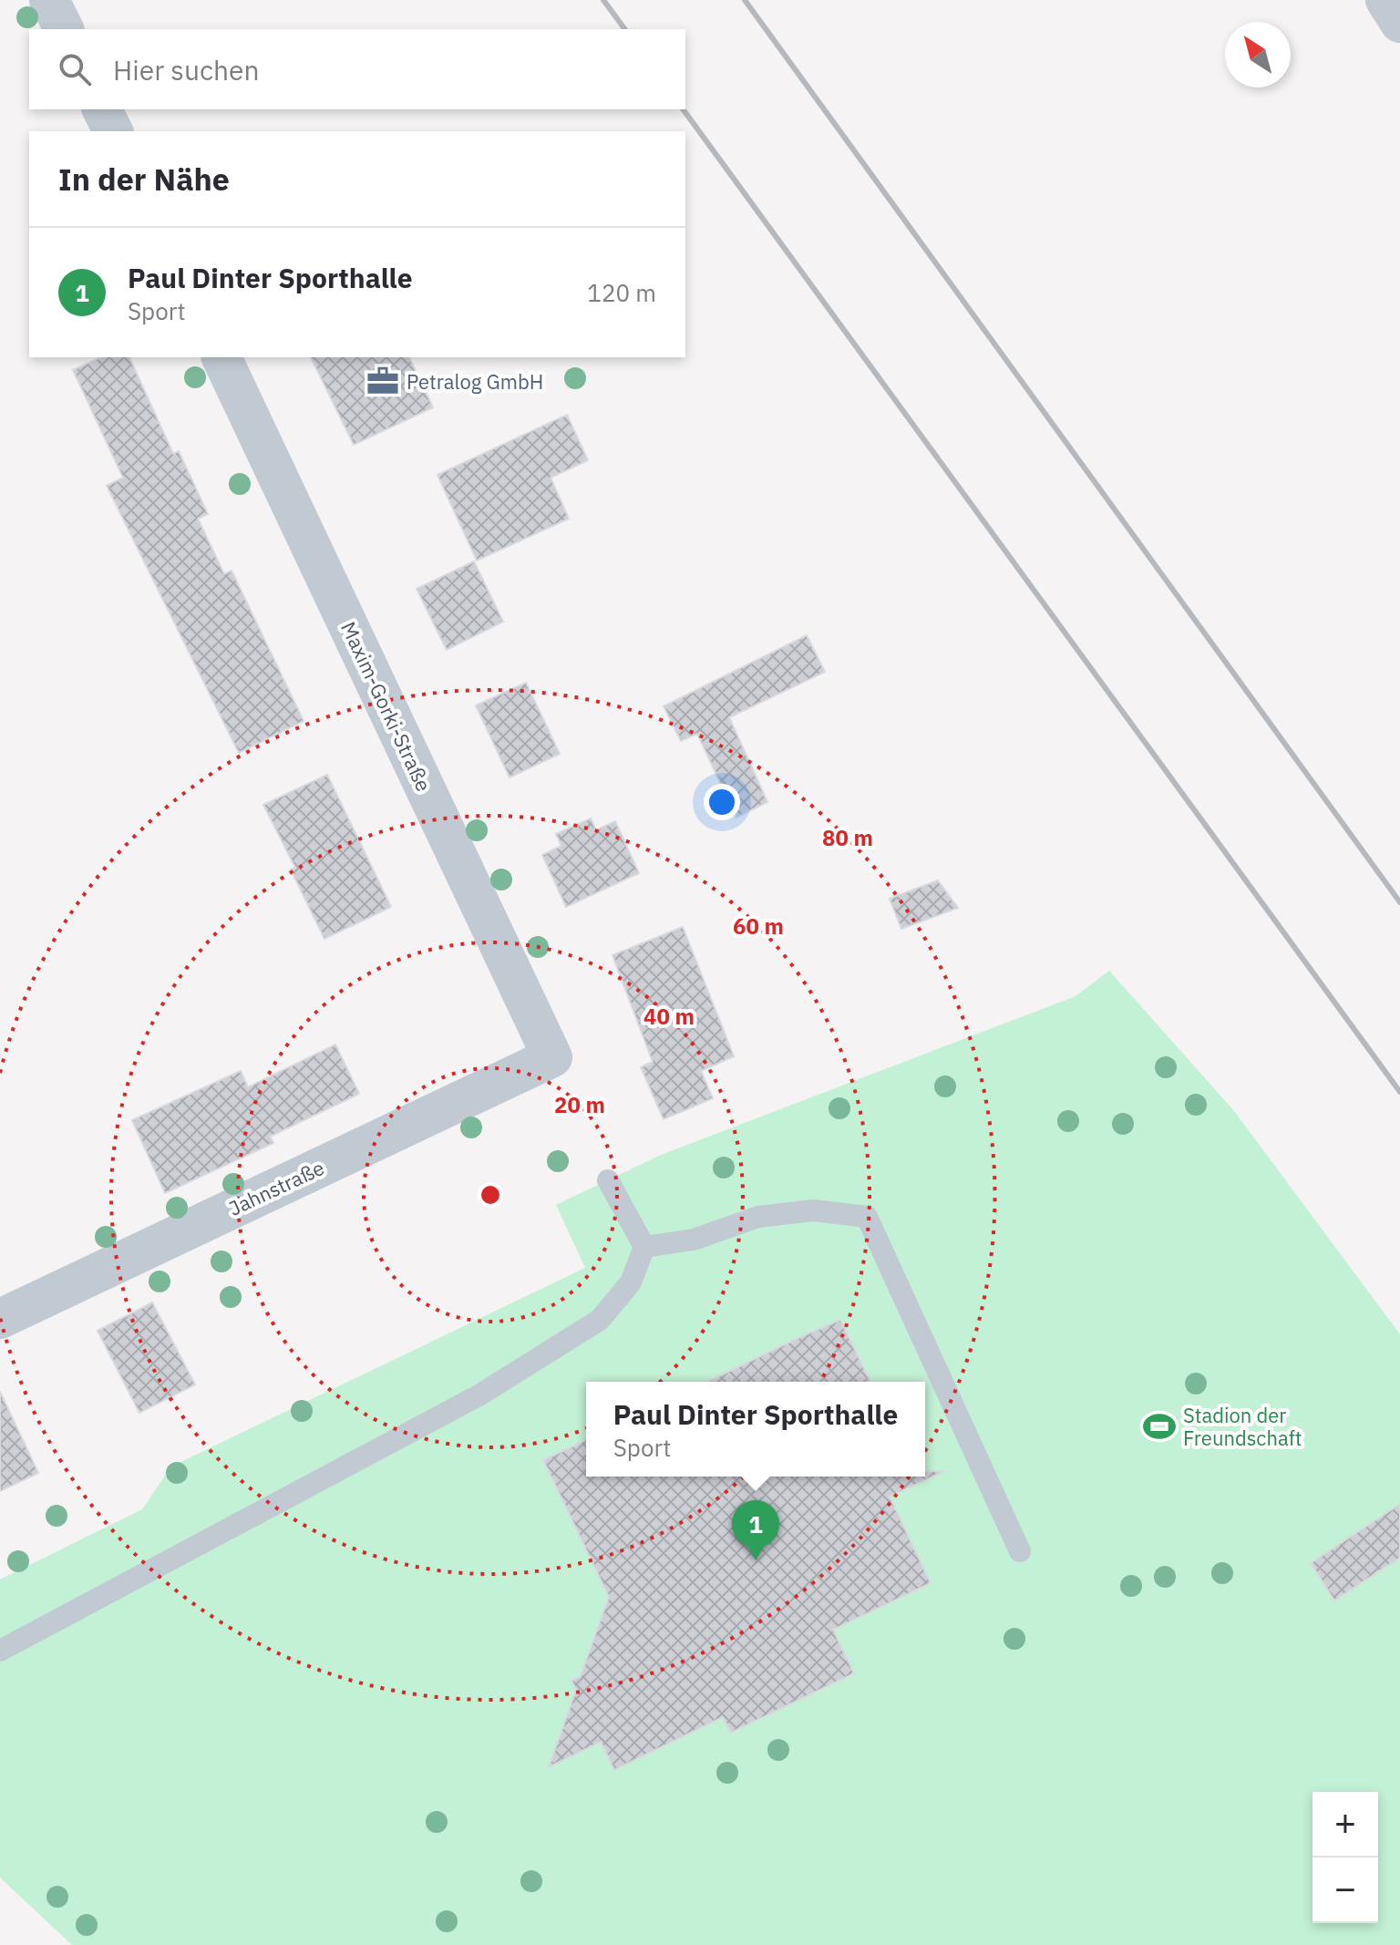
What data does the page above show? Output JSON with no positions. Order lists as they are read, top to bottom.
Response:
{
  "streets": {
    "street": ["Maxim-Gorki-Straße", "Jahnstraße"]
  },
  "crossings": [
    ["Maxim-Gorki-Straße", "Jahnstraße"]
  ],
  "places": {
    "office": ["Petralog GmbH"],
    "sports": ["Stadion der Freundschaft"]
  },
  "north": "top left",
  "page": {
    "search": "Hier suchen",
    "heading": "In der Nähe",
    "list": [
      {
        "mark": "1",
        "name": "Paul Dinter Sporthalle",
        "note": "Sport",
        "value": "120 m"
      }
    ],
    "popup": ["Paul Dinter Sporthalle", "Sport"],
    "pins": "1",
    "map_buttons": ["+", "−"]
  },
  "rings": [
    "80 m",
    "60 m",
    "40 m",
    "20 m"
  ]
}
